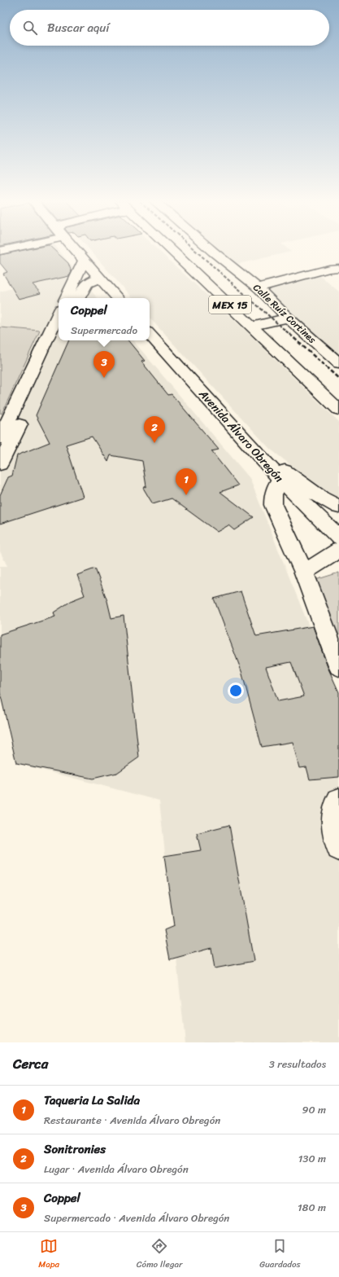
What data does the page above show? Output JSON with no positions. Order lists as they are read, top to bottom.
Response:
{
  "streets": {
    "main road": ["MEX 15", "Calle Ruíz Cortines", "Avenida Álvaro Obregón"]
  },
  "page": {
    "search": "Buscar aquí",
    "popup": ["Coppel", "Supermercado"],
    "pins": ["3", "2", "1"],
    "heading": ["Cerca", "3 resultados"],
    "list": [
      {
        "mark": "1",
        "name": "Taqueria La Salida",
        "note": "Restaurante · Avenida Álvaro Obregón",
        "value": "90 m"
      },
      {
        "mark": "2",
        "name": "Sonitronies",
        "note": "Lugar · Avenida Álvaro Obregón",
        "value": "130 m"
      },
      {
        "mark": "3",
        "name": "Coppel",
        "note": "Supermercado · Avenida Álvaro Obregón",
        "value": "180 m"
      }
    ],
    "nav": ["Mapa", "Cómo llegar", "Guardados"]
  }
}
